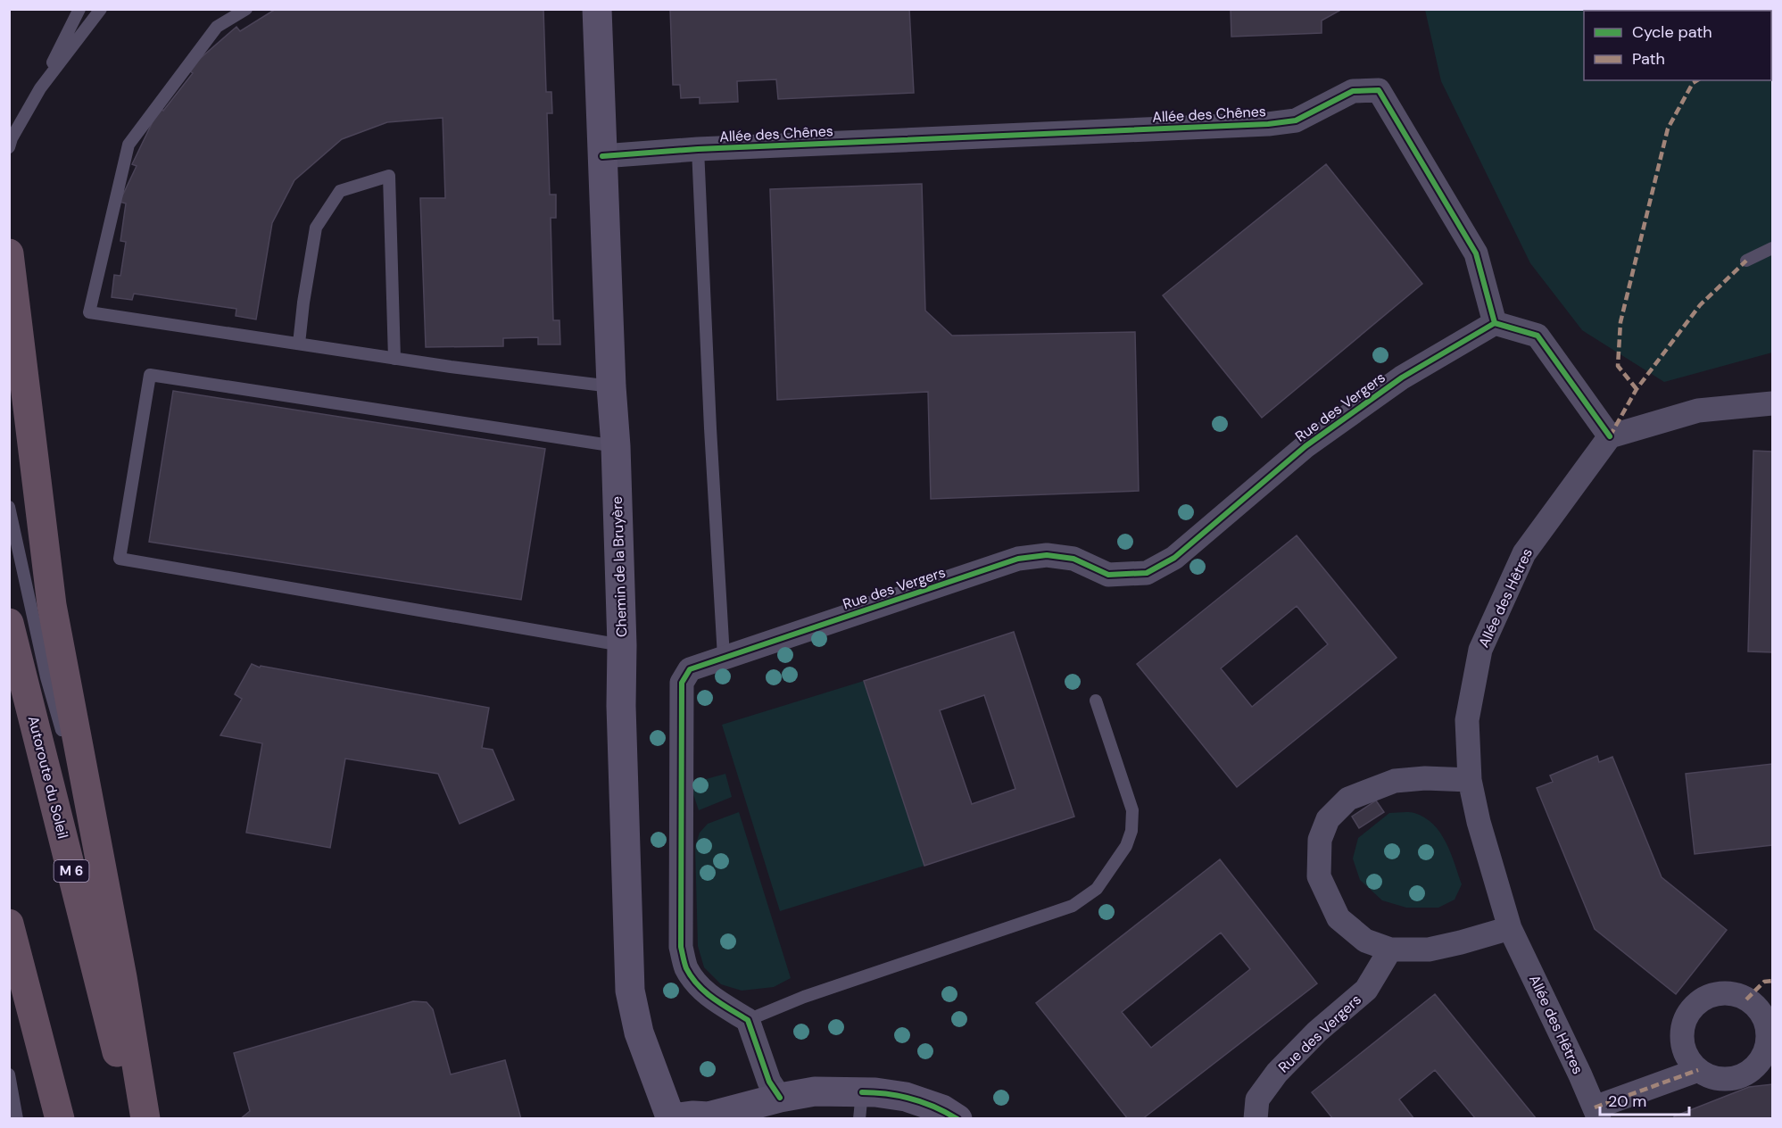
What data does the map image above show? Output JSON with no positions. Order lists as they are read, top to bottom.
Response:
{
  "streets": {
    "highway": ["Autoroute du Soleil", "M 6"],
    "main road": ["Chemin de la Bruyère"],
    "street": ["Allée des Chênes", "Rue des Vergers", "Allée des Hêtres"]
  },
  "crossings": [
    ["Allée des Chênes", "Rue des Vergers"],
    ["Allée des Chênes", "Chemin de la Bruyère"],
    ["Rue des Vergers", "Allée des Hêtres"]
  ],
  "legend": ["Cycle path", "Path"],
  "scale_bar": "20 m"
}
